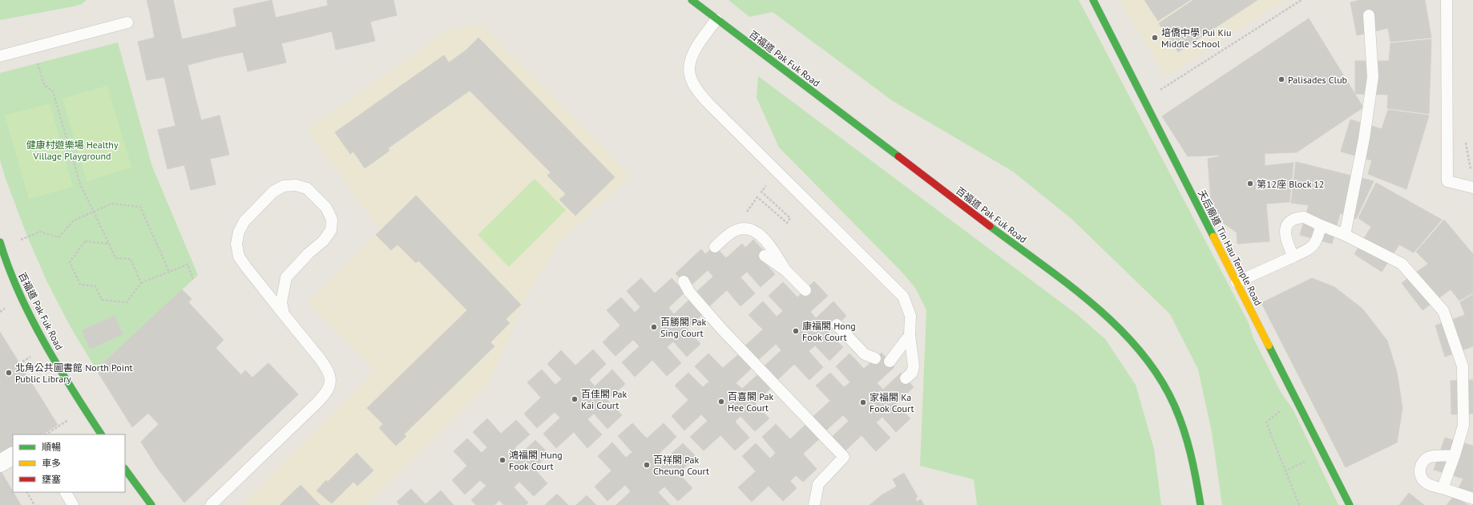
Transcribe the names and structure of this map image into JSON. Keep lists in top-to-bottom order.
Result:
{
  "streets": {
    "street": ["百福道 Pak Fuk Road", "天后廟道 Tin Hau Temple Road"]
  },
  "parks": ["健康村遊樂場 Healthy Village Playground"],
  "places": [
    "培僑中學 Pui Kiu Middle School",
    "Palisades Club",
    "第12座 Block 12",
    "百勝閣 Pak Sing Court",
    "康福閣 Hong Fook Court",
    "北角公共圖書館 North Point Public Library",
    "百佳閣 Pak Kai Court",
    "百喜閣 Pak Hee Court",
    "家福閣 Ka Fook Court",
    "鴻福閣 Hung Fook Court",
    "百祥閣 Pak Cheung Court"
  ],
  "legend": ["順暢", "車多", "壅塞"]
}
